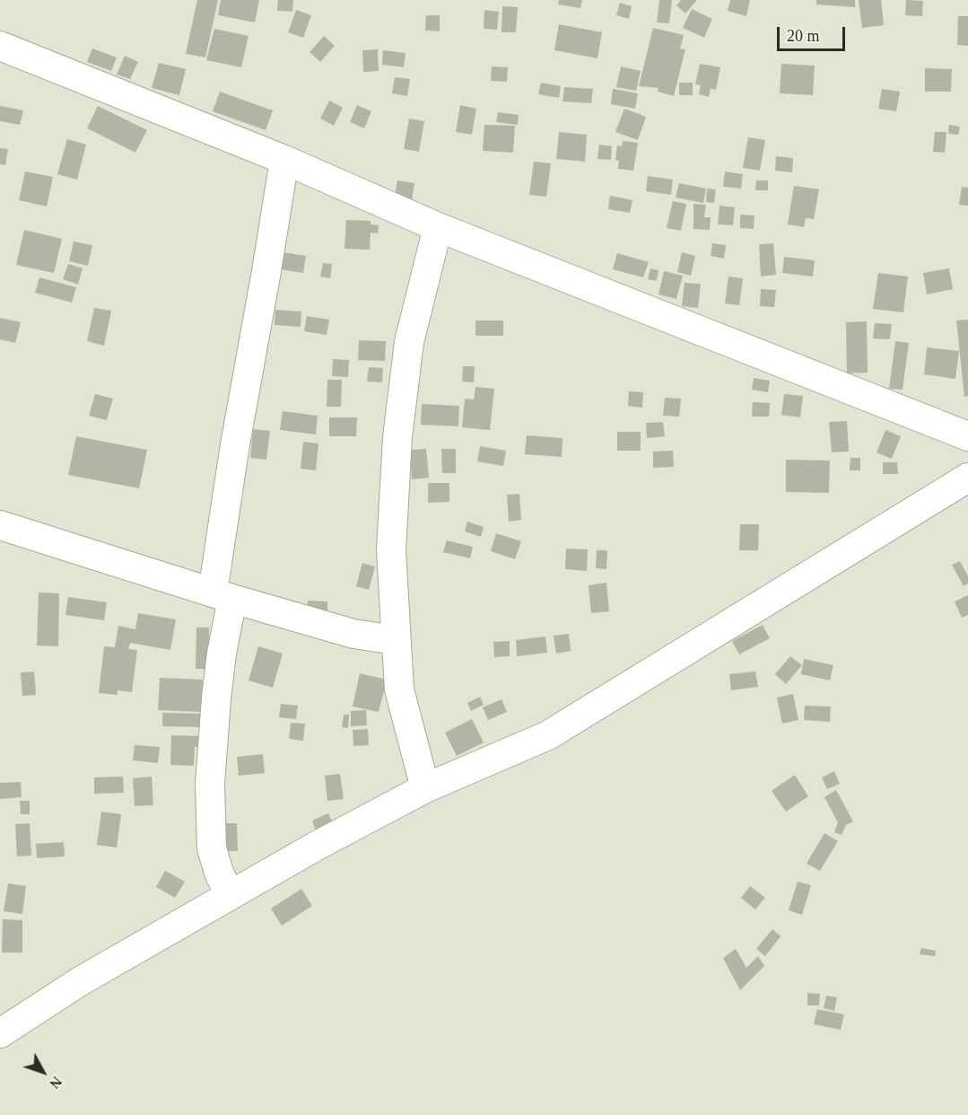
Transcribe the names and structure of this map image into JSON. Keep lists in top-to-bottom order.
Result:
{
  "scale_bar": "20 m",
  "north": "bottom right"
}
